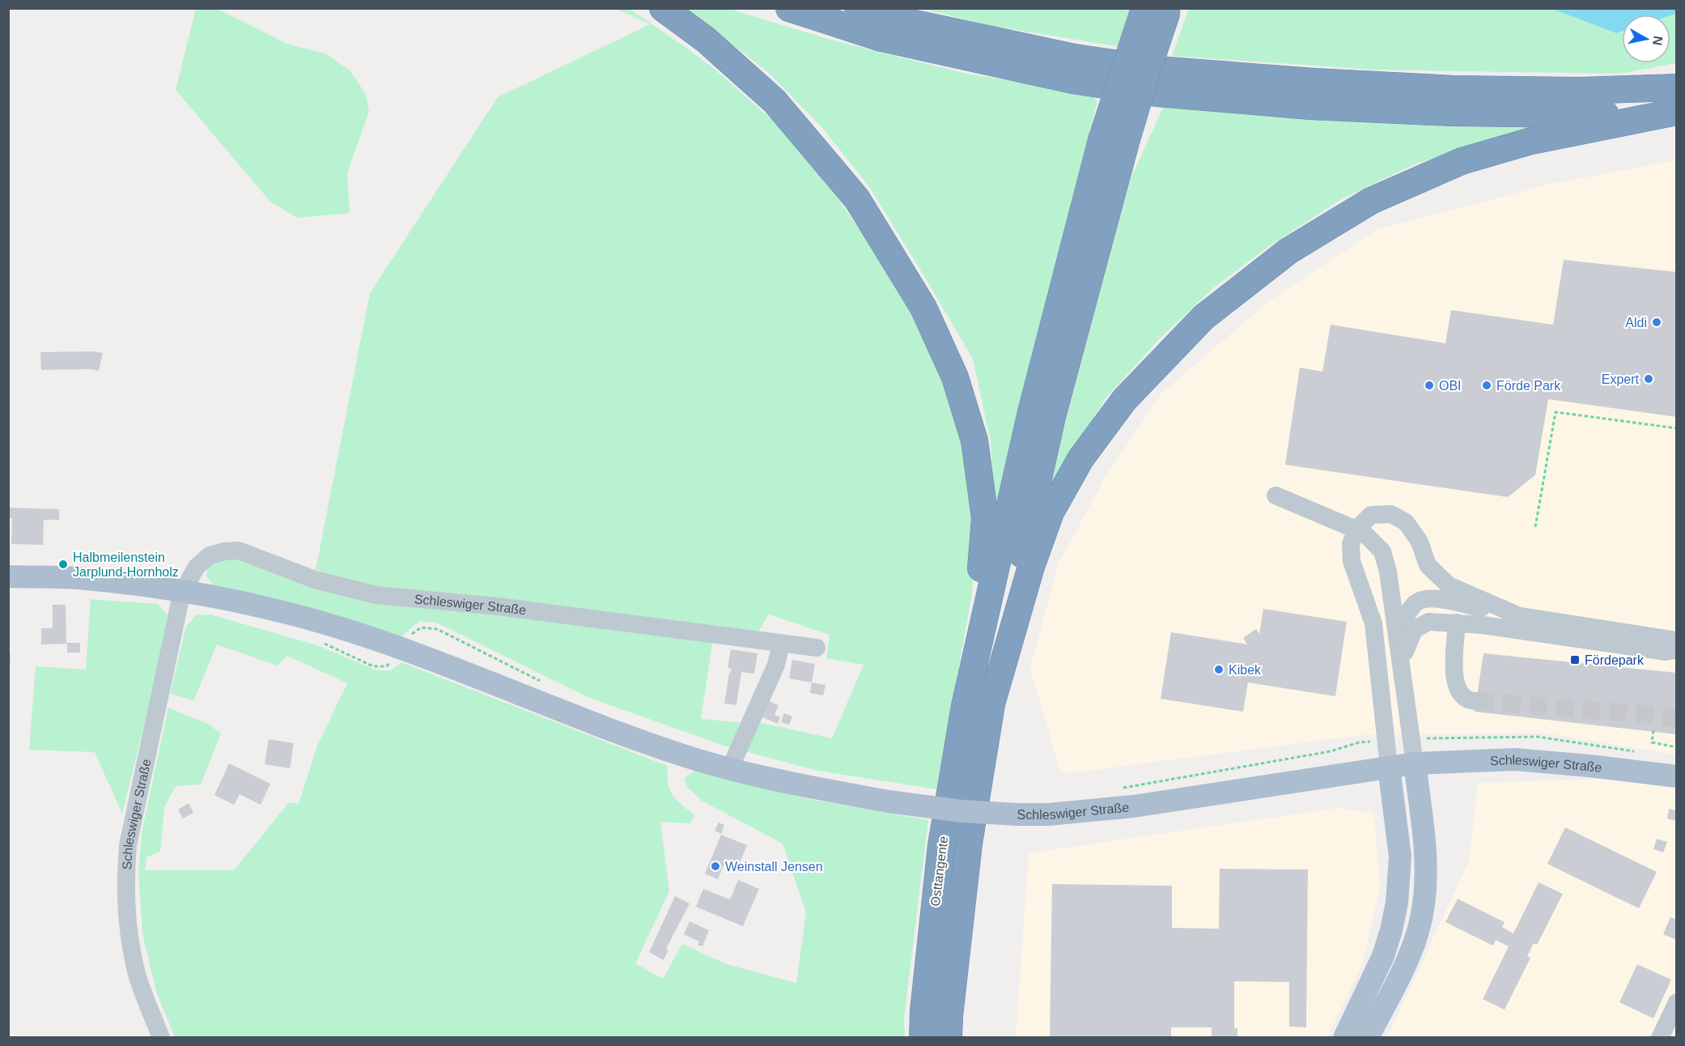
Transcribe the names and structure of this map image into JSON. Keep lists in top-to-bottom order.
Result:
{
  "streets": {
    "highway": ["Osttangente"],
    "main road": ["Schleswiger Straße"]
  },
  "places": {
    "other": [
      "Aldi",
      "Expert",
      "OBI",
      "Förde Park",
      "Halbmeilenstein Jarplund-Hornholz",
      "Kibek",
      "Weinstall Jensen"
    ],
    "transit": ["Fördepark"]
  },
  "north": "right"
}
